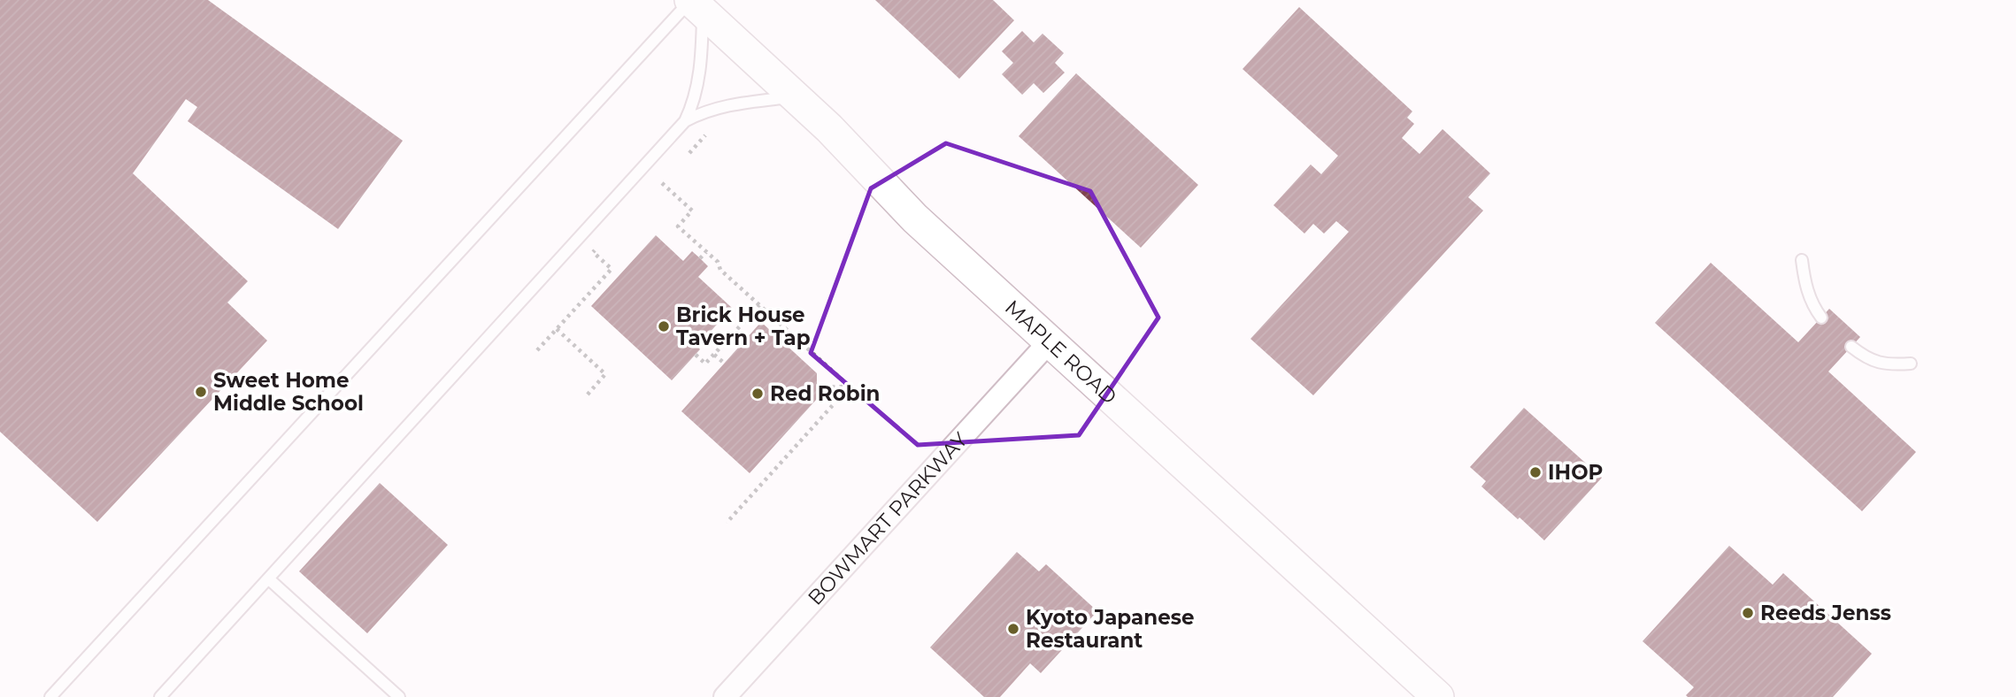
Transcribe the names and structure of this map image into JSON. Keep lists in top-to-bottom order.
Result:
{
  "streets": {
    "main road": ["MAPLE ROAD"],
    "street": ["BOWMART PARKWAY"]
  },
  "crossings": [
    ["MAPLE ROAD", "BOWMART PARKWAY"]
  ],
  "places": [
    "Brick House Tavern + Tap",
    "Sweet Home Middle School",
    "Red Robin",
    "IHOP",
    "Reeds Jenss",
    "Kyoto Japanese Restaurant"
  ]
}
